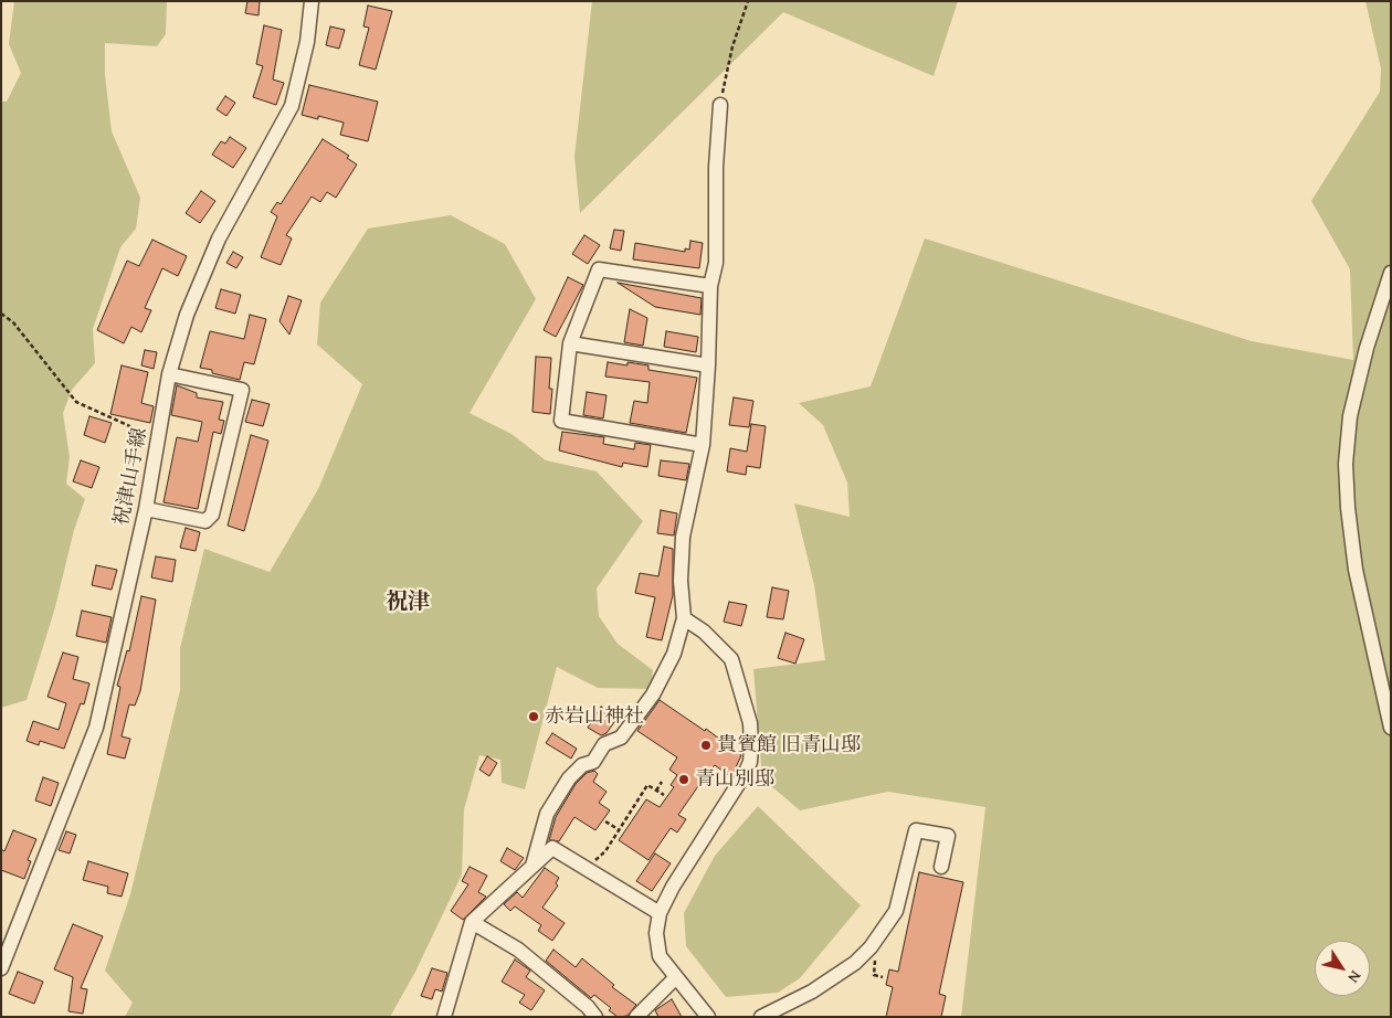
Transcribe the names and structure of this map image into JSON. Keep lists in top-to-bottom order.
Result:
{
  "streets": {
    "street": ["祝津山手線"]
  },
  "districts": ["祝津"],
  "places": ["赤岩山神社", "貴賓館 旧青山邸", "青山別邸"],
  "north": "bottom right"
}
